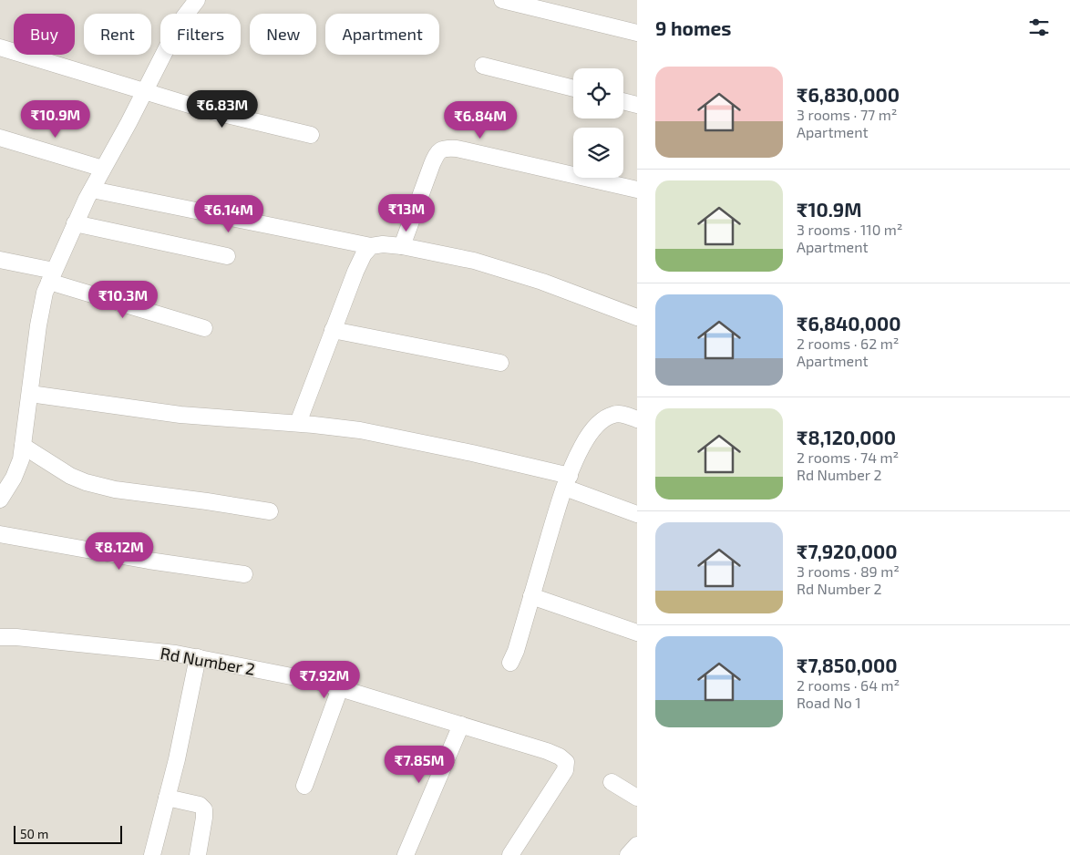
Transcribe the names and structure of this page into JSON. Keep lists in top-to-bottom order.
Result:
{
  "streets": {
    "street": ["Rd Number 2"]
  },
  "scale_bar": "50 m",
  "page": {
    "heading": "9 homes",
    "chip": [
      "Buy",
      "Rent",
      "Filters",
      "New",
      "Apartment"
    ],
    "list": [
      {
        "name": "₹6,830,000",
        "note": "3 rooms · 77 m² · Apartment"
      },
      {
        "name": "₹10.9M",
        "note": "3 rooms · 110 m² · Apartment"
      },
      {
        "name": "₹6,840,000",
        "note": "2 rooms · 62 m² · Apartment"
      },
      {
        "name": "₹8,120,000",
        "note": "2 rooms · 74 m² · Rd Number 2"
      },
      {
        "name": "₹7,920,000",
        "note": "3 rooms · 89 m² · Rd Number 2"
      },
      {
        "name": "₹7,850,000",
        "note": "2 rooms · 64 m² · Road No 1"
      }
    ],
    "price": [
      "₹6.83M",
      "₹10.9M",
      "₹6.84M",
      "₹13M",
      "₹6.14M",
      "₹10.3M",
      "₹8.12M",
      "₹7.92M",
      "₹7.85M"
    ],
    "scale": "50 m"
  }
}
